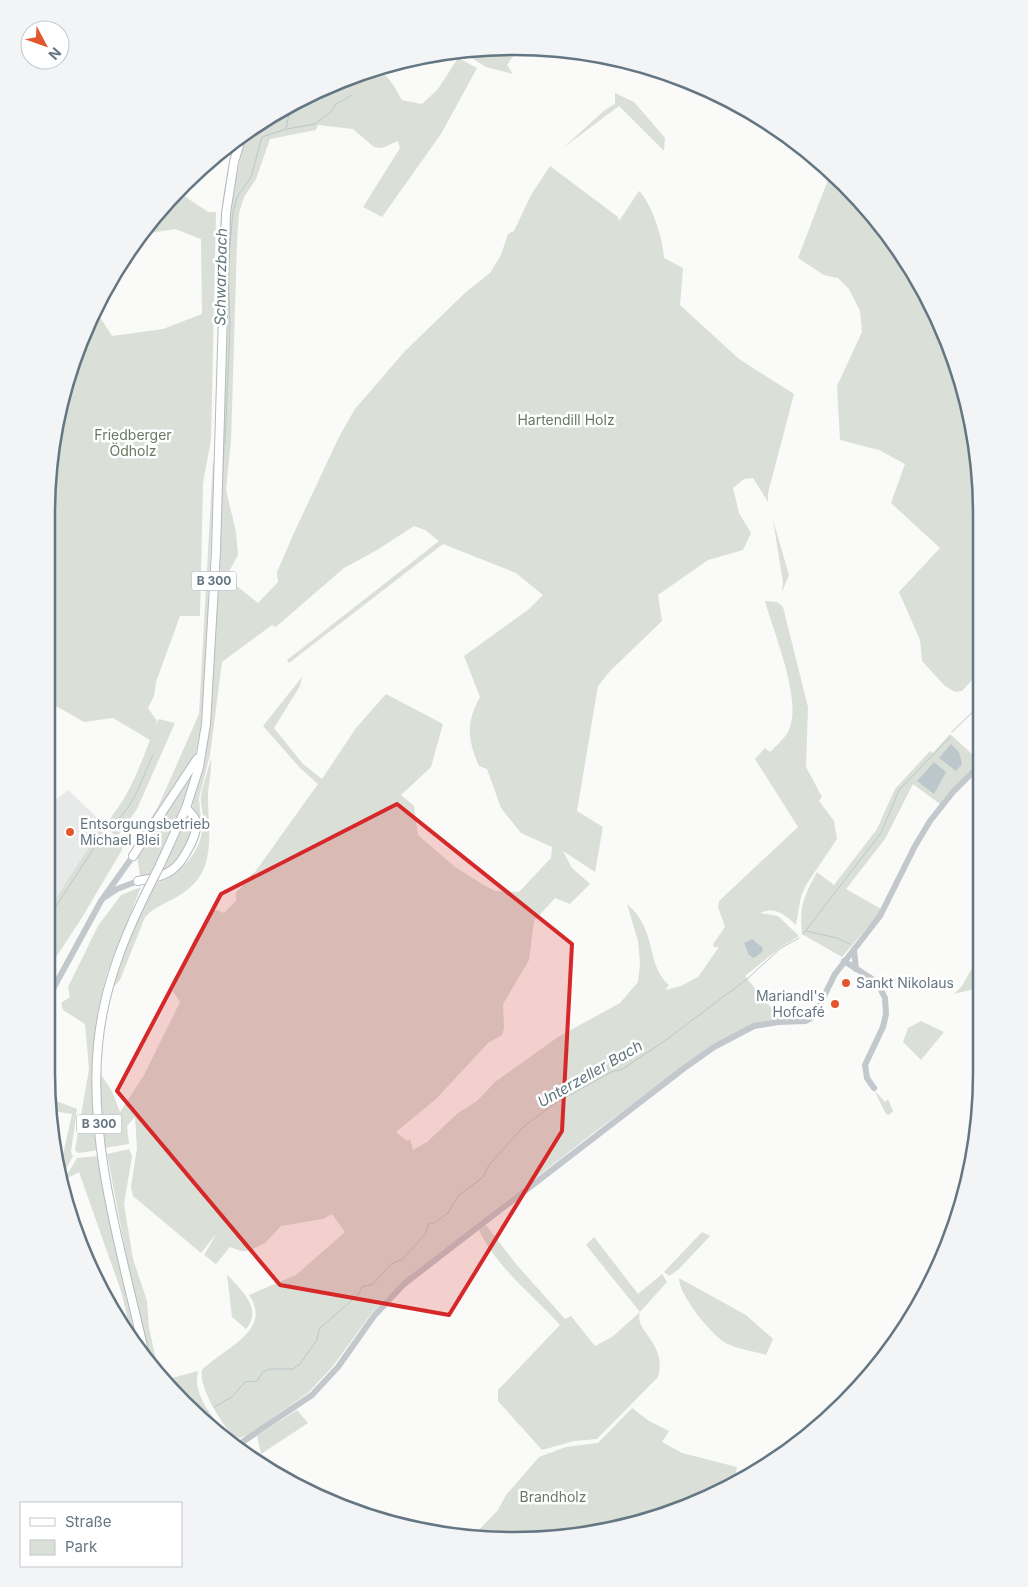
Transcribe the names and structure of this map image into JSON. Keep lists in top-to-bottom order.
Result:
{
  "streets": {
    "main road": ["B 300"]
  },
  "water": ["Schwarzbach", "Unterzeller Bach"],
  "parks": ["Hartendill Holz", "Friedberger Ödholz", "Brandholz"],
  "places": ["Entsorgungsbetrieb Michael Blei", "Sankt Nikolaus", "Mariandl's Hofcafé"],
  "legend": ["Straße", "Park"],
  "north": "bottom right"
}
